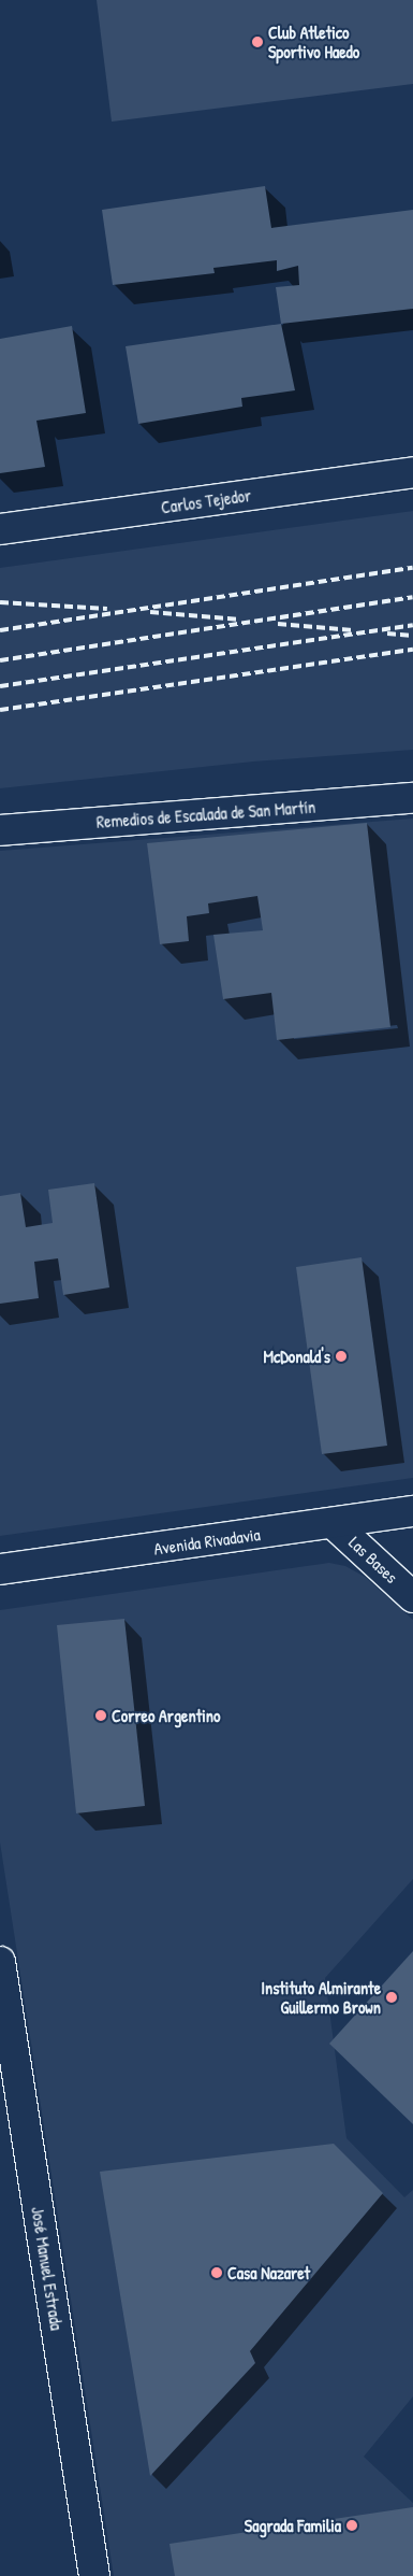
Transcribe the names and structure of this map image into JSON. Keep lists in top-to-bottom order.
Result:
{
  "streets": {
    "street": [
      "Carlos Tejedor",
      "Remedios de Escalada de San Martín",
      "Avenida Rivadavia",
      "Las Bases",
      "José Manuel Estrada"
    ]
  },
  "crossings": [
    ["Avenida Rivadavia", "Las Bases"]
  ],
  "places": [
    "Club Atletico Sportivo Haedo",
    "McDonald's",
    "Correo Argentino",
    "Instituto Almirante Guillermo Brown",
    "Casa Nazaret",
    "Sagrada Familia"
  ]
}
